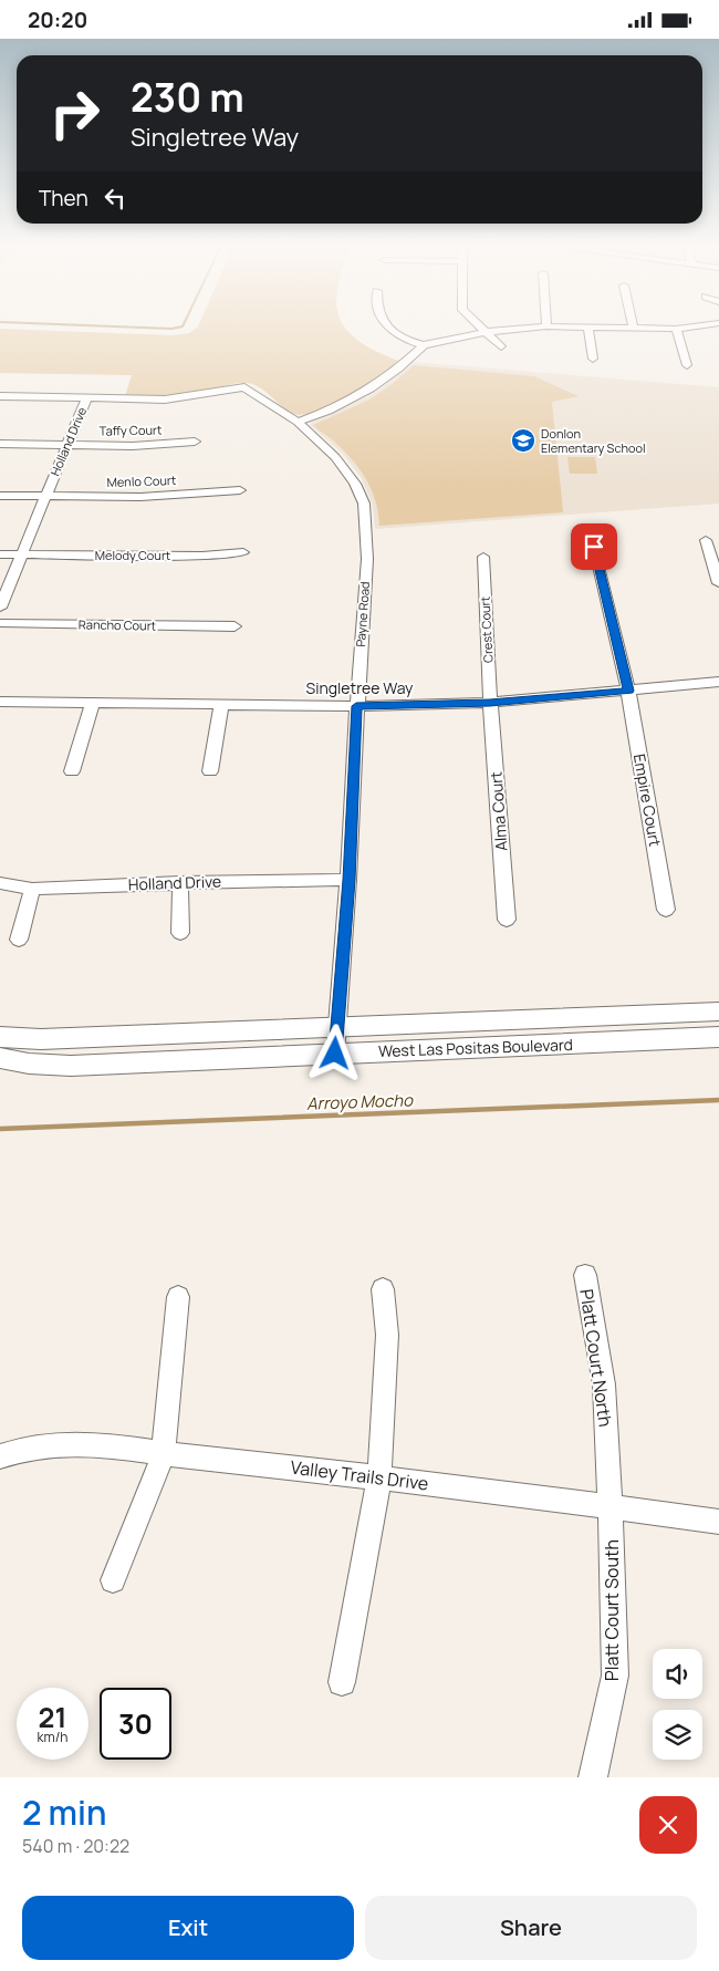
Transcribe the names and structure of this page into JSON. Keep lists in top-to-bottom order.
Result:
{
  "streets": {
    "main road": ["West Las Positas Boulevard"],
    "street": [
      "Taffy Court",
      "Holland Drive",
      "Menlo Court",
      "Melody Court",
      "Payne Road",
      "Rancho Court",
      "Crest Court",
      "Singletree Way",
      "Empire Court",
      "Alma Court",
      "Platt Court North",
      "Valley Trails Drive",
      "Platt Court South"
    ]
  },
  "crossings": [
    ["Taffy Court", "Holland Drive"],
    ["Holland Drive", "Menlo Court"],
    ["Holland Drive", "Melody Court"],
    ["Holland Drive", "Payne Road"],
    ["Payne Road", "Singletree Way"],
    ["Payne Road", "West Las Positas Boulevard"],
    ["Crest Court", "Singletree Way"],
    ["Crest Court", "Alma Court"],
    ["Singletree Way", "Empire Court"],
    ["Singletree Way", "Alma Court"],
    ["Platt Court North", "Valley Trails Drive"],
    ["Platt Court North", "Platt Court South"],
    ["Valley Trails Drive", "Platt Court South"]
  ],
  "water": ["Arroyo Mocho"],
  "places": {
    "school or university": ["Donlon Elementary School"]
  },
  "page": {
    "status": "20:20",
    "turn": ["230 m", "Singletree Way"],
    "then": "Then",
    "speed": "21 km/h",
    "limit": "30",
    "heading": ["2 min", "540 m · 20:22"],
    "buttons": ["Exit", "Share"]
  }
}
